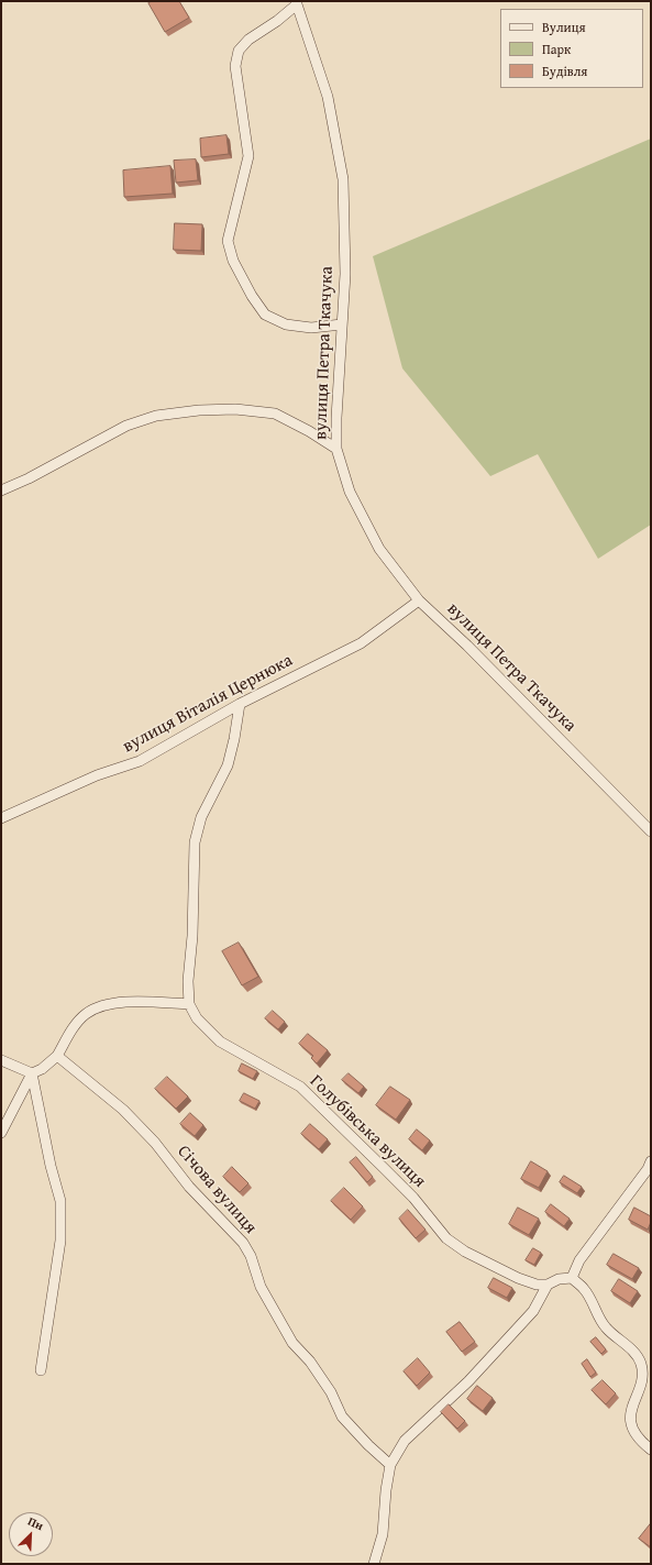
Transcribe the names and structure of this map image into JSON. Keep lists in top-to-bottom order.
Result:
{
  "streets": {
    "street": [
      "вулиця Петра Ткачука",
      "вулиця Віталія Цернюка",
      "Голубівська вулиця",
      "Січова вулиця"
    ]
  },
  "crossings": [
    ["вулиця Петра Ткачука", "вулиця Віталія Цернюка"],
    ["вулиця Віталія Цернюка", "Голубівська вулиця"]
  ],
  "legend": ["Вулиця", "Парк", "Будівля"],
  "north": "top right"
}
